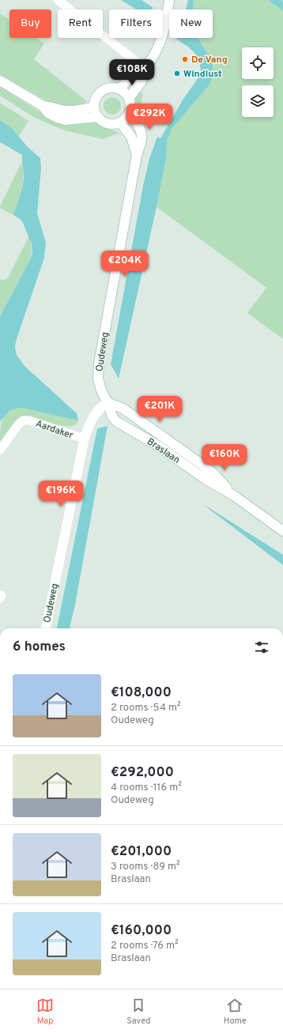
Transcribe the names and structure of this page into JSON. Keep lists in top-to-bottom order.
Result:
{
  "streets": {
    "main road": ["Oudeweg", "Braslaan"],
    "street": ["Aardaker"]
  },
  "crossings": [
    ["Oudeweg", "Aardaker"],
    ["Oudeweg", "Braslaan"]
  ],
  "places": ["De Vang", "Windlust"],
  "page": {
    "chip": [
      "Buy",
      "Rent",
      "Filters",
      "New"
    ],
    "price": [
      "€108K",
      "€292K",
      "€204K",
      "€201K",
      "€160K",
      "€196K"
    ],
    "heading": "6 homes",
    "list": [
      {
        "name": "€108,000",
        "note": "2 rooms · 54 m² · Oudeweg"
      },
      {
        "name": "€292,000",
        "note": "4 rooms · 116 m² · Oudeweg"
      },
      {
        "name": "€201,000",
        "note": "3 rooms · 89 m² · Braslaan"
      },
      {
        "name": "€160,000",
        "note": "2 rooms · 76 m² · Braslaan"
      }
    ],
    "tabs": ["Map", "Saved", "Home"]
  }
}
